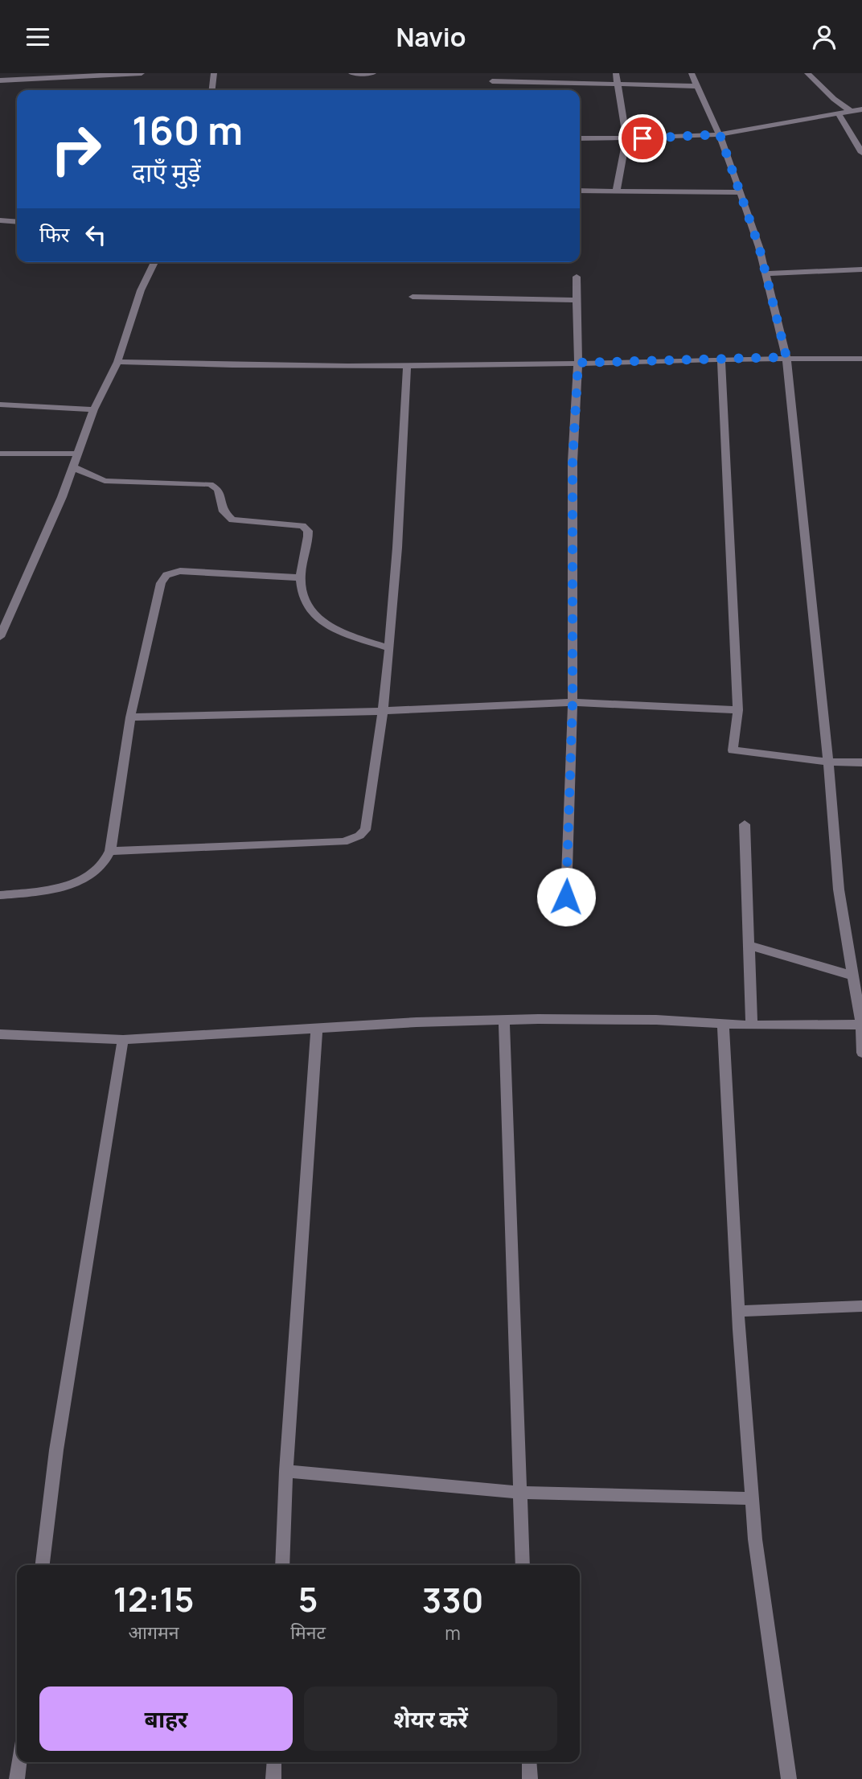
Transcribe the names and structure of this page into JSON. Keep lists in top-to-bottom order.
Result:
{
  "page": {
    "header": "Navio",
    "turn": ["160 m", "दाएँ मुड़ें"],
    "then": "फिर",
    "eta": [
      "12:15",
      "आगमन",
      "5",
      "मिनट",
      "330",
      "m"
    ],
    "buttons": ["बाहर", "शेयर करें"]
  }
}
